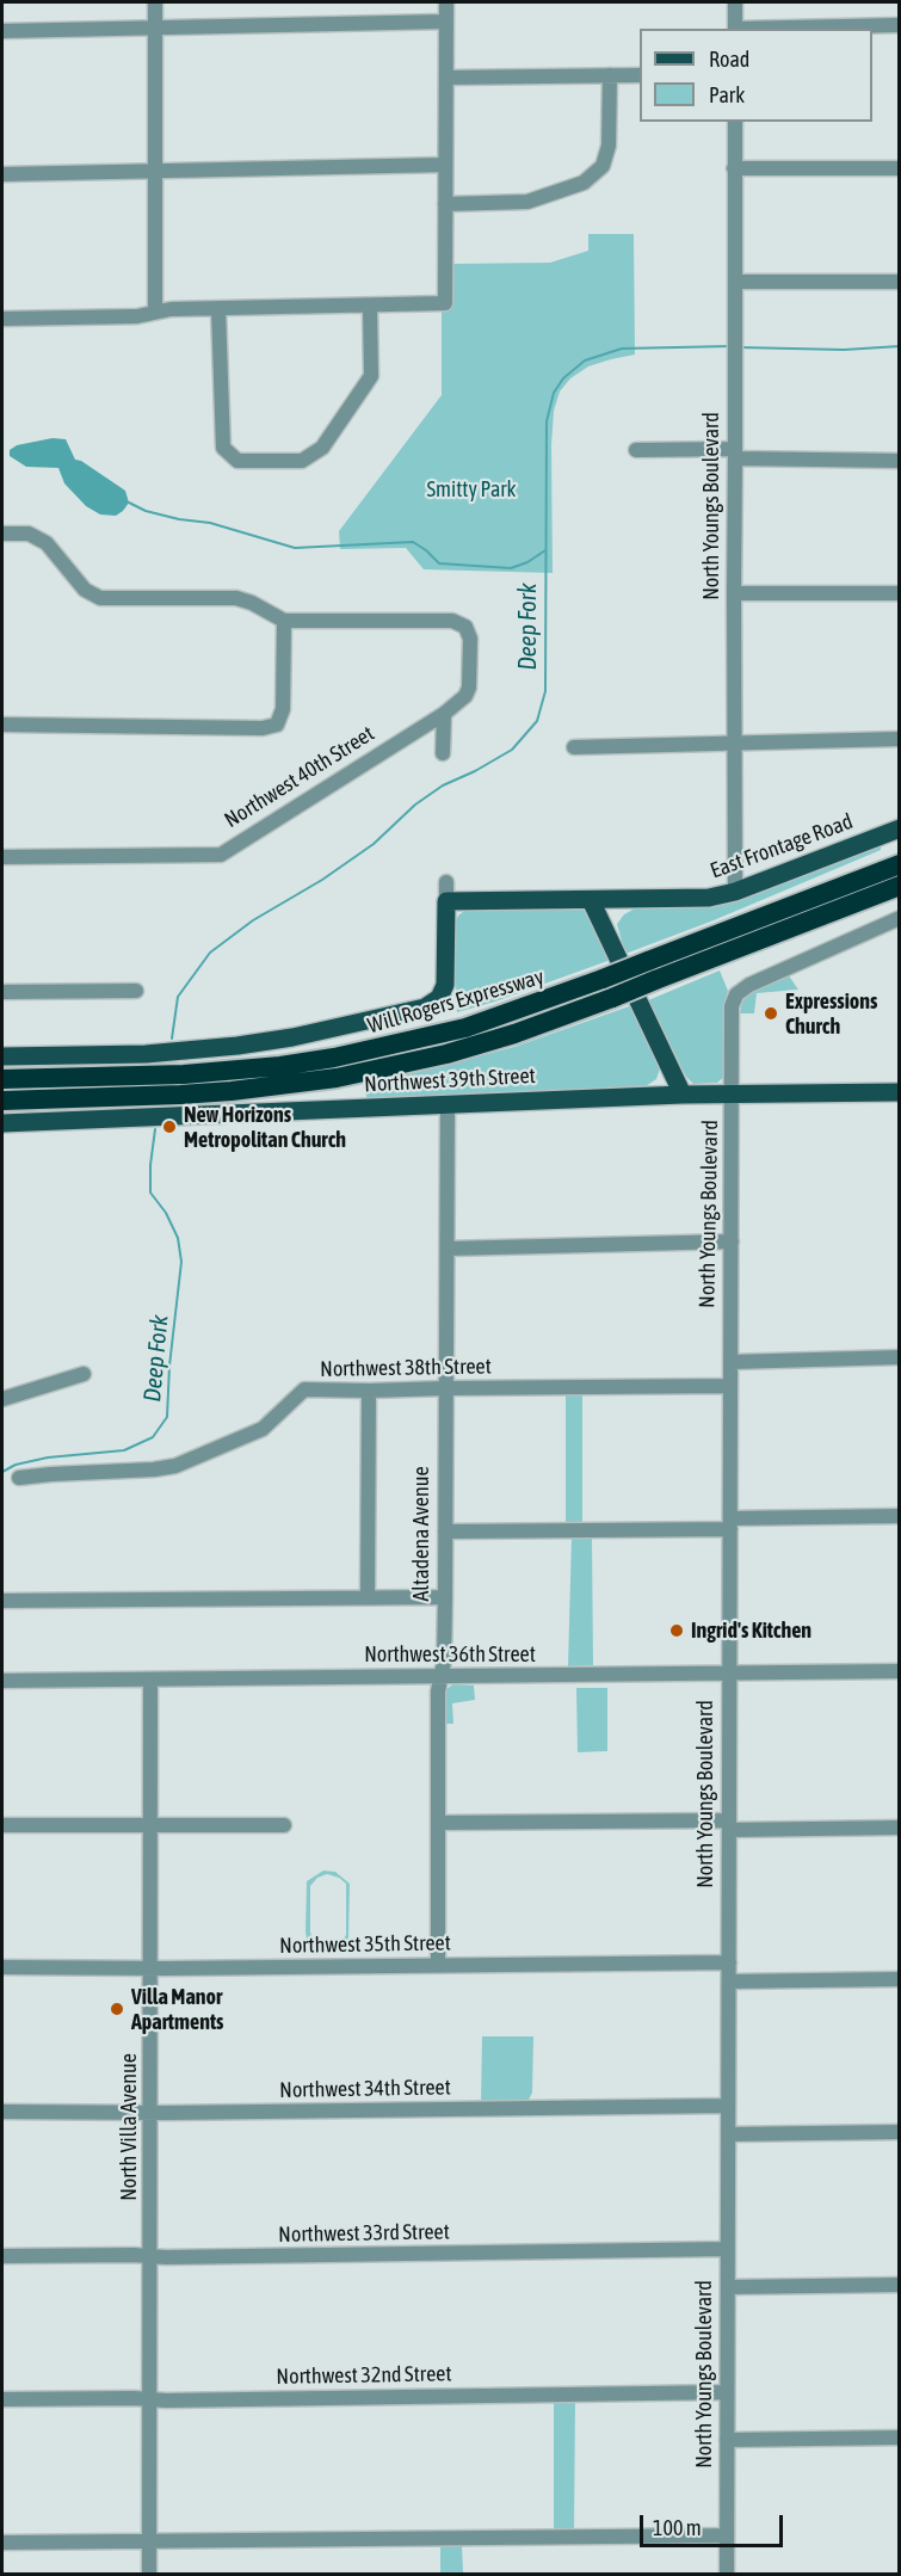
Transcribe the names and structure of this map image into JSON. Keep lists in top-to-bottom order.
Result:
{
  "streets": {
    "highway": ["Will Rogers Expressway"],
    "main road": ["North Youngs Boulevard", "East Frontage Road", "Northwest 39th Street"],
    "street": [
      "Northwest 40th Street",
      "Northwest 38th Street",
      "Altadena Avenue",
      "Northwest 36th Street",
      "Northwest 35th Street",
      "Northwest 34th Street",
      "North Villa Avenue",
      "Northwest 33rd Street",
      "Northwest 32nd Street"
    ]
  },
  "crossings": [
    ["North Youngs Boulevard", "East Frontage Road"],
    ["North Youngs Boulevard", "Northwest 39th Street"],
    ["North Youngs Boulevard", "Northwest 38th Street"],
    ["North Youngs Boulevard", "Northwest 36th Street"],
    ["North Youngs Boulevard", "Northwest 35th Street"],
    ["North Youngs Boulevard", "Northwest 34th Street"],
    ["North Youngs Boulevard", "Northwest 33rd Street"],
    ["North Youngs Boulevard", "Northwest 32nd Street"],
    ["Northwest 39th Street", "Altadena Avenue"],
    ["Northwest 38th Street", "Altadena Avenue"],
    ["Altadena Avenue", "Northwest 36th Street"],
    ["Altadena Avenue", "Northwest 35th Street"],
    ["Northwest 36th Street", "North Villa Avenue"],
    ["Northwest 35th Street", "North Villa Avenue"],
    ["Northwest 34th Street", "North Villa Avenue"],
    ["North Villa Avenue", "Northwest 33rd Street"],
    ["North Villa Avenue", "Northwest 32nd Street"]
  ],
  "water": ["Deep Fork"],
  "parks": ["Smitty Park"],
  "places": [
    "Expressions Church",
    "New Horizons Metropolitan Church",
    "Ingrid's Kitchen",
    "Villa Manor Apartments"
  ],
  "legend": ["Road", "Park"],
  "scale_bar": "100 m"
}
